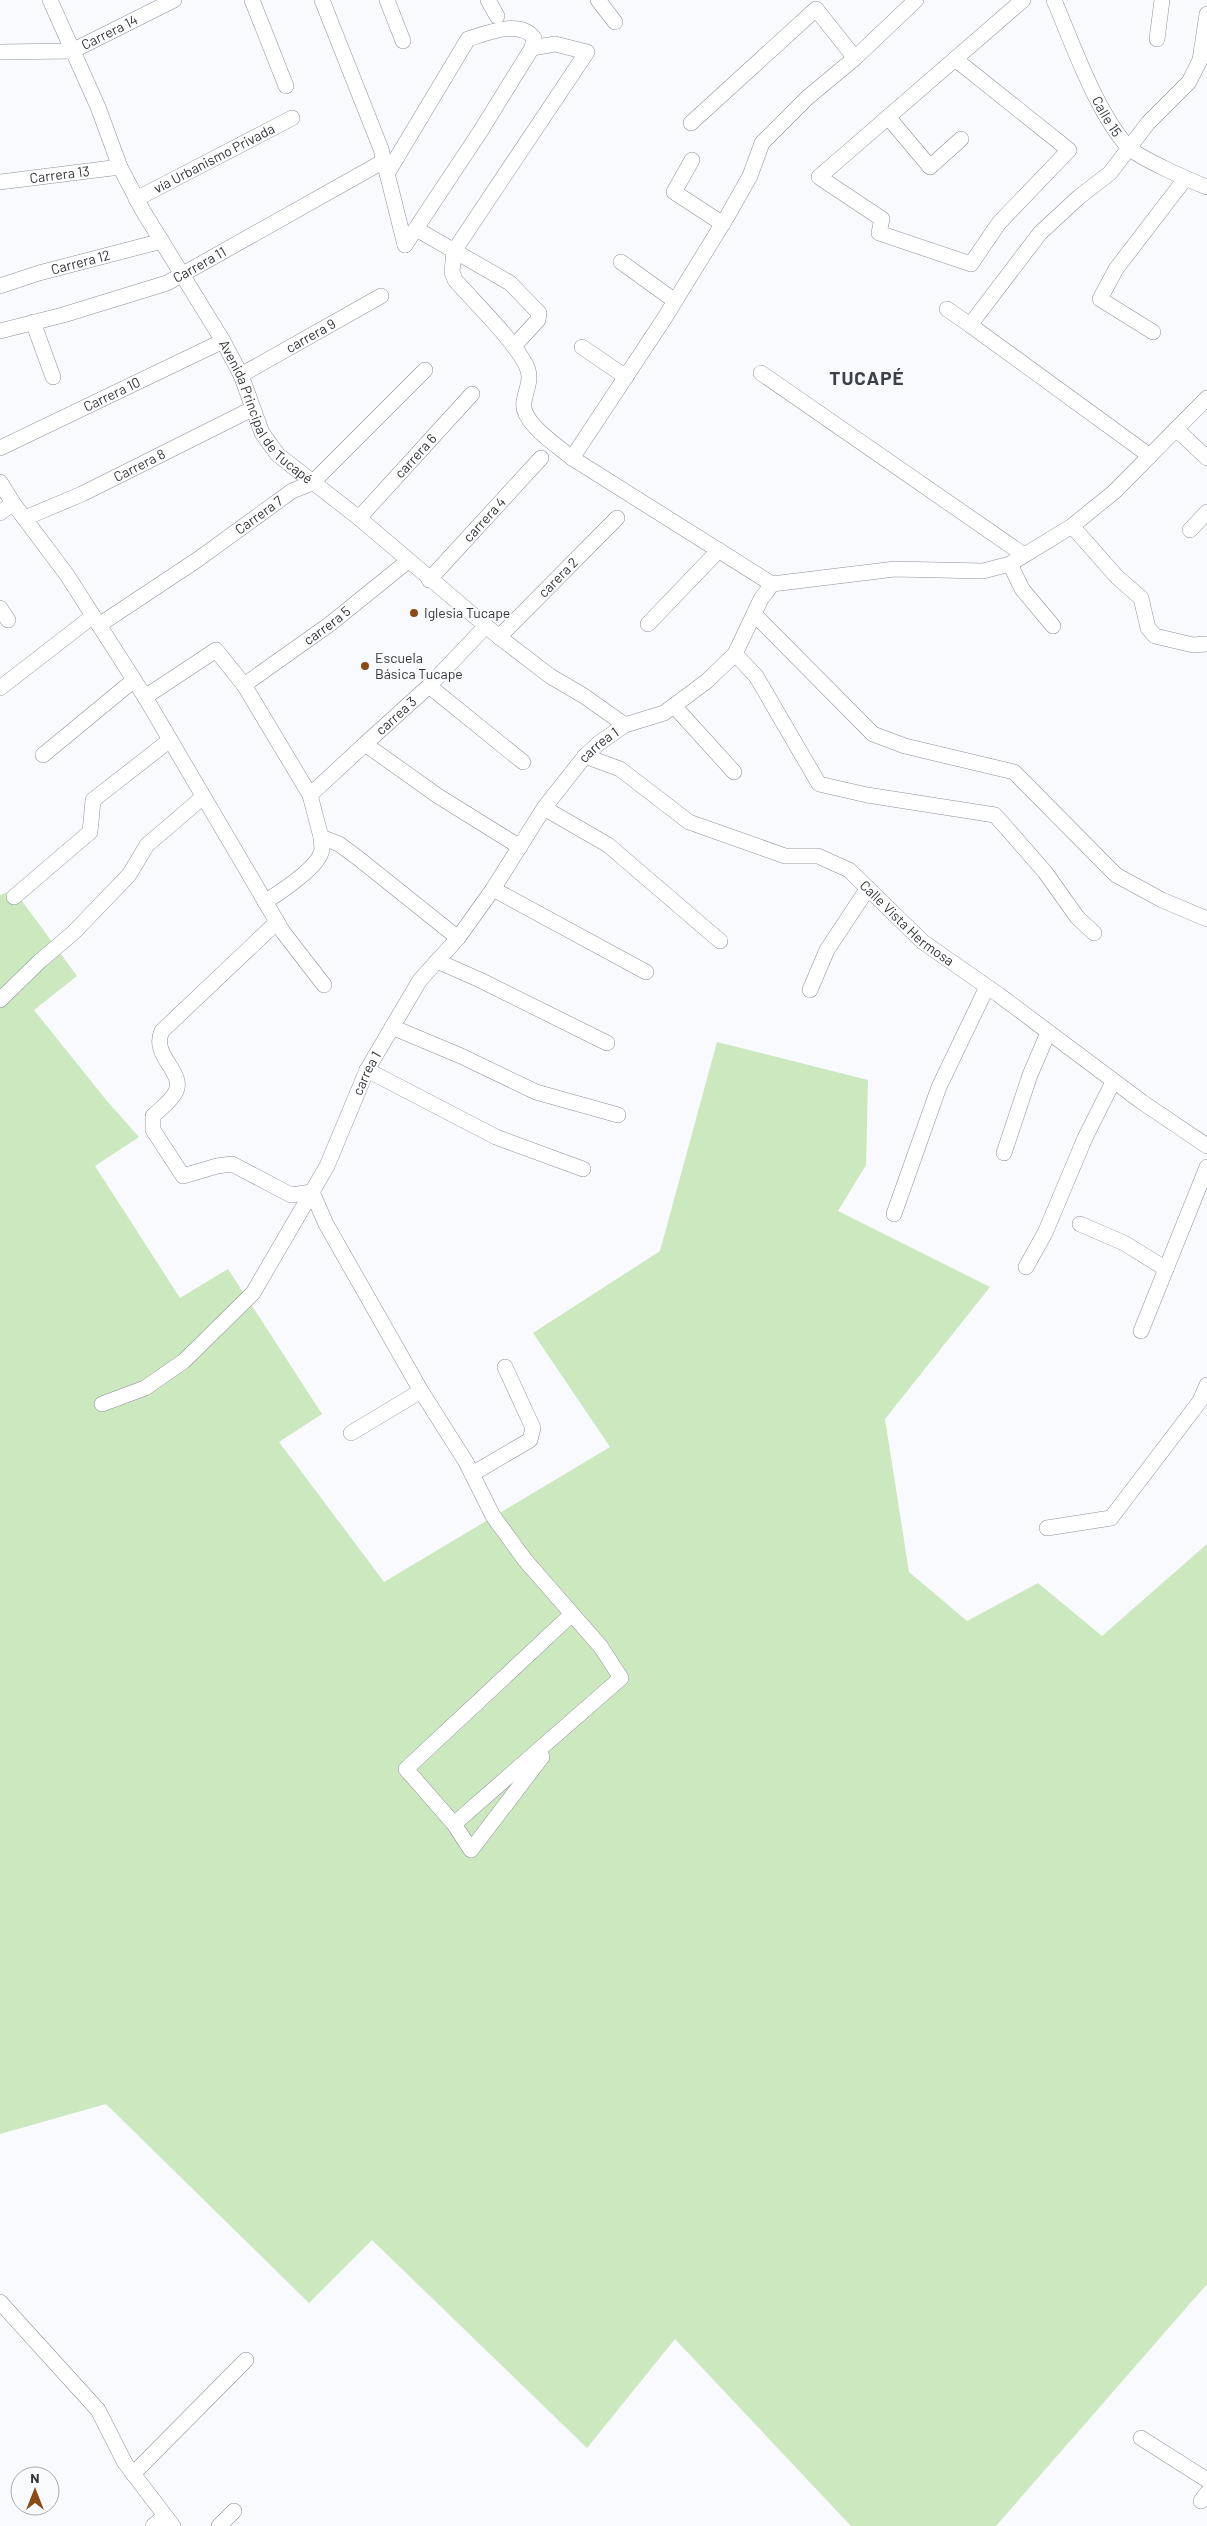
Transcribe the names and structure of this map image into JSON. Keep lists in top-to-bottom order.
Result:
{
  "streets": {
    "street": [
      "Carrera 14",
      "Calle 15",
      "vía Urbanismo Privada",
      "Carrera 13",
      "Carrera 12",
      "Carrera 11",
      "carrera 9",
      "Carrera 10",
      "Avenida Principal de Tucapé",
      "carrera 6",
      "Carrera 8",
      "Carrera 7",
      "carrera 4",
      "carera 2",
      "carrera 5",
      "carrea 3",
      "carrea 1",
      "Calle Vista Hermosa"
    ]
  },
  "crossings": [
    ["Carrera 14", "Avenida Principal de Tucapé"],
    ["vía Urbanismo Privada", "Avenida Principal de Tucapé"],
    ["Carrera 13", "Avenida Principal de Tucapé"],
    ["Carrera 12", "Avenida Principal de Tucapé"],
    ["Carrera 11", "Avenida Principal de Tucapé"],
    ["carrera 9", "Avenida Principal de Tucapé"],
    ["Carrera 10", "Avenida Principal de Tucapé"],
    ["Avenida Principal de Tucapé", "carrera 6"],
    ["Avenida Principal de Tucapé", "Carrera 8"],
    ["Avenida Principal de Tucapé", "Carrera 7"],
    ["Avenida Principal de Tucapé", "carrera 4"],
    ["Avenida Principal de Tucapé", "carera 2"],
    ["Avenida Principal de Tucapé", "carrera 5"],
    ["Avenida Principal de Tucapé", "carrea 3"],
    ["Avenida Principal de Tucapé", "carrea 1"],
    ["carrea 1", "Calle Vista Hermosa"]
  ],
  "districts": ["TUCAPÉ"],
  "places": ["Iglesia Tucape", "Escuela Básica Tucape"],
  "north": "top"
}
